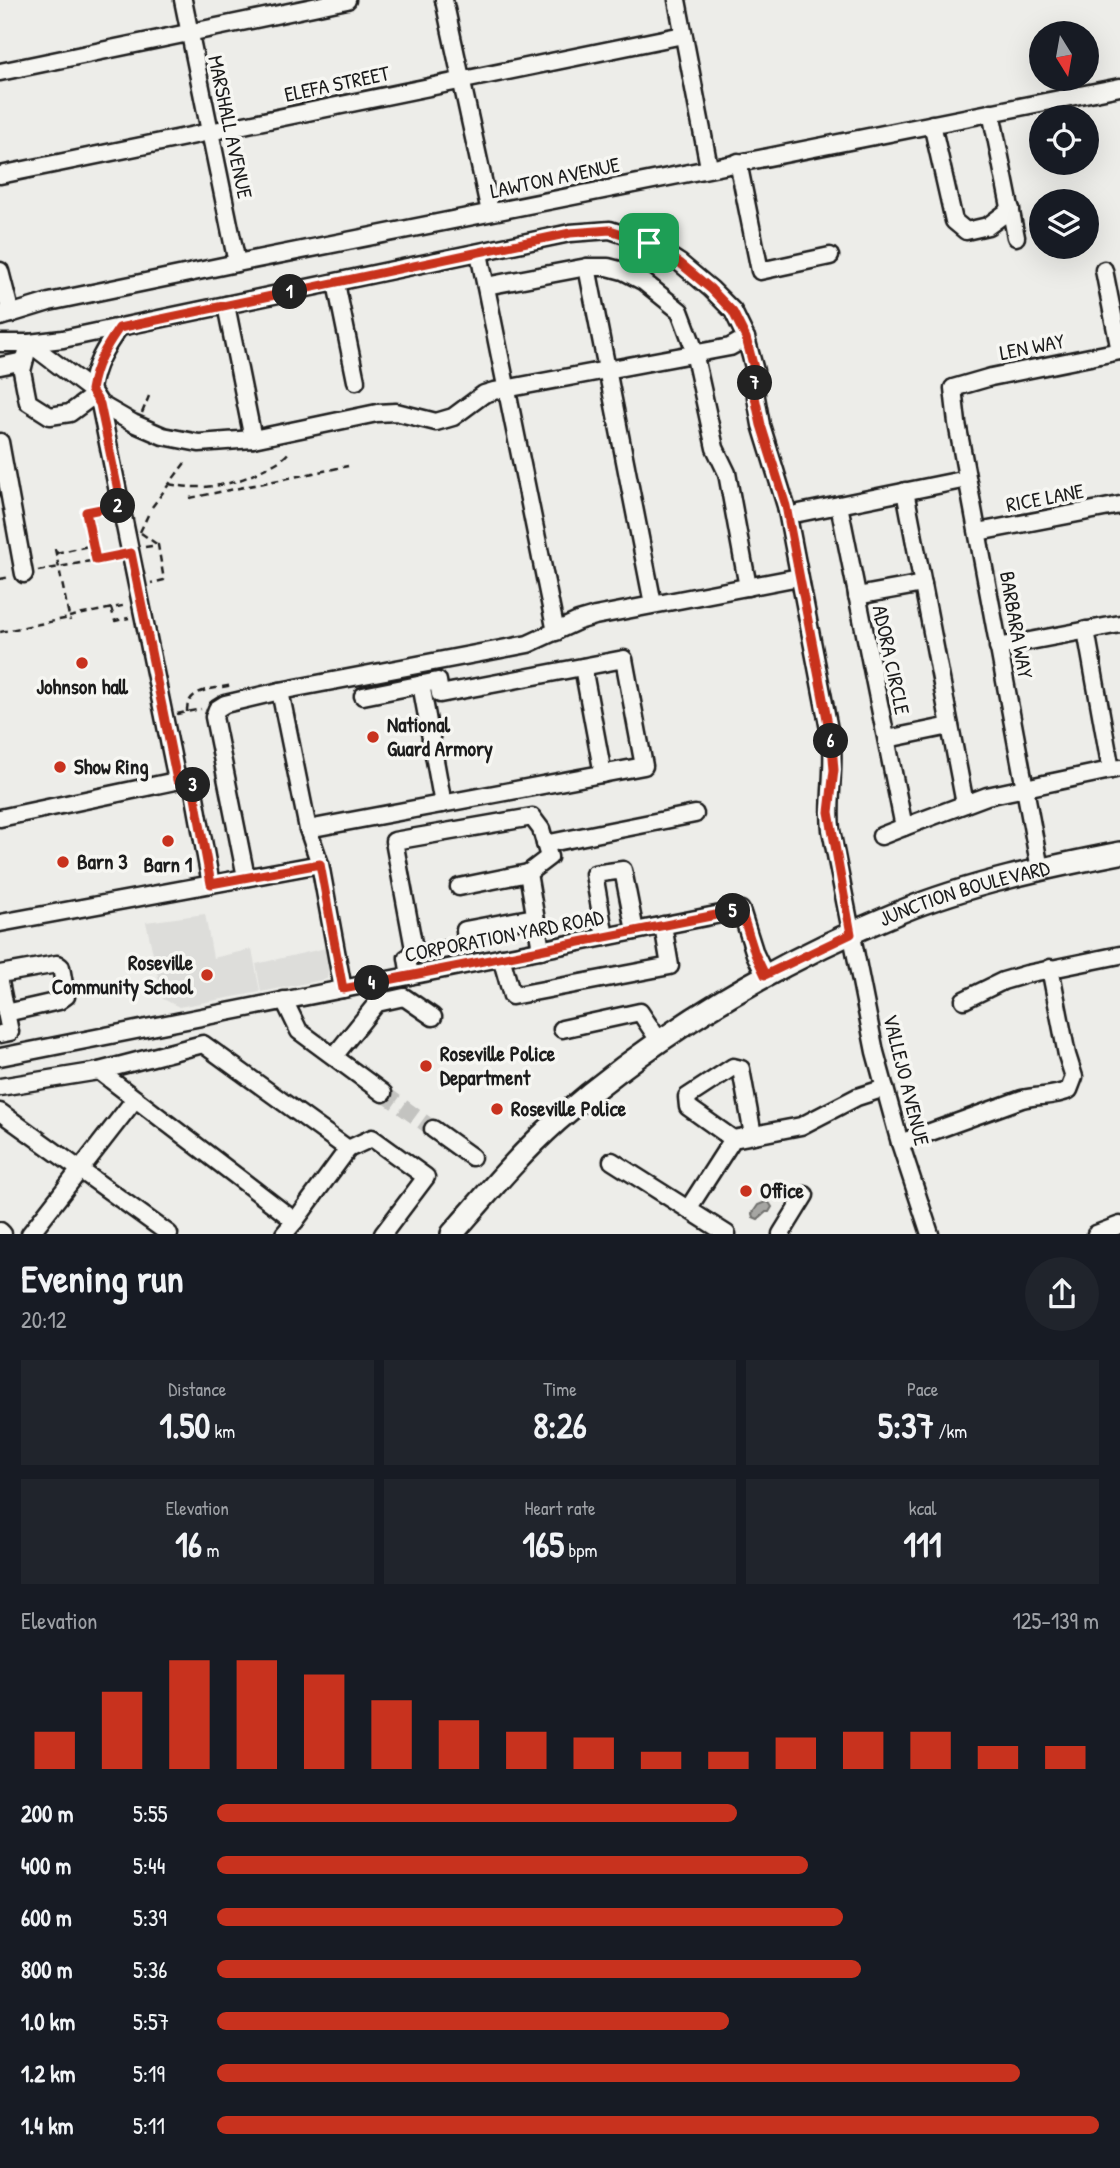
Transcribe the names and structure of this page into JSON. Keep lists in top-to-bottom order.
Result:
{
  "streets": {
    "main road": ["JUNCTION BOULEVARD"],
    "street": [
      "ELEFA STREET",
      "MARSHALL AVENUE",
      "LAWTON AVENUE",
      "LEN WAY",
      "RICE LANE",
      "BARBARA WAY",
      "ADORA CIRCLE",
      "CORPORATION YARD ROAD",
      "VALLEJO AVENUE"
    ]
  },
  "crossings": [
    ["ELEFA STREET", "MARSHALL AVENUE"],
    ["MARSHALL AVENUE", "LAWTON AVENUE"],
    ["LEN WAY", "BARBARA WAY"],
    ["RICE LANE", "BARBARA WAY"],
    ["BARBARA WAY", "JUNCTION BOULEVARD"],
    ["JUNCTION BOULEVARD", "CORPORATION YARD ROAD"],
    ["JUNCTION BOULEVARD", "VALLEJO AVENUE"]
  ],
  "places": [
    "Johnson hall",
    "National Guard Armory",
    "Show Ring",
    "Barn 1",
    "Barn 3",
    "Roseville Community School",
    "Roseville Police Department",
    "Roseville Police",
    "Office"
  ],
  "north": "bottom",
  "page": {
    "pins": [
      "1",
      "7",
      "2",
      "6",
      "3",
      "5",
      "4"
    ],
    "heading": ["Evening run", "20:12"],
    "stats": [
      ["Distance", "1.50 km"],
      ["Time", "8:26"],
      ["Pace", "5:37 /km"],
      ["Elevation", "16 m"],
      ["Heart rate", "165 bpm"],
      ["kcal", "111"]
    ],
    "chart": ["Elevation", "125–139 m"],
    "list": [
      {
        "name": "200 m",
        "note": "5:55"
      },
      {
        "name": "400 m",
        "note": "5:44"
      },
      {
        "name": "600 m",
        "note": "5:39"
      },
      {
        "name": "800 m",
        "note": "5:36"
      },
      {
        "name": "1.0 km",
        "note": "5:57"
      },
      {
        "name": "1.2 km",
        "note": "5:19"
      },
      {
        "name": "1.4 km",
        "note": "5:11"
      }
    ]
  }
}
